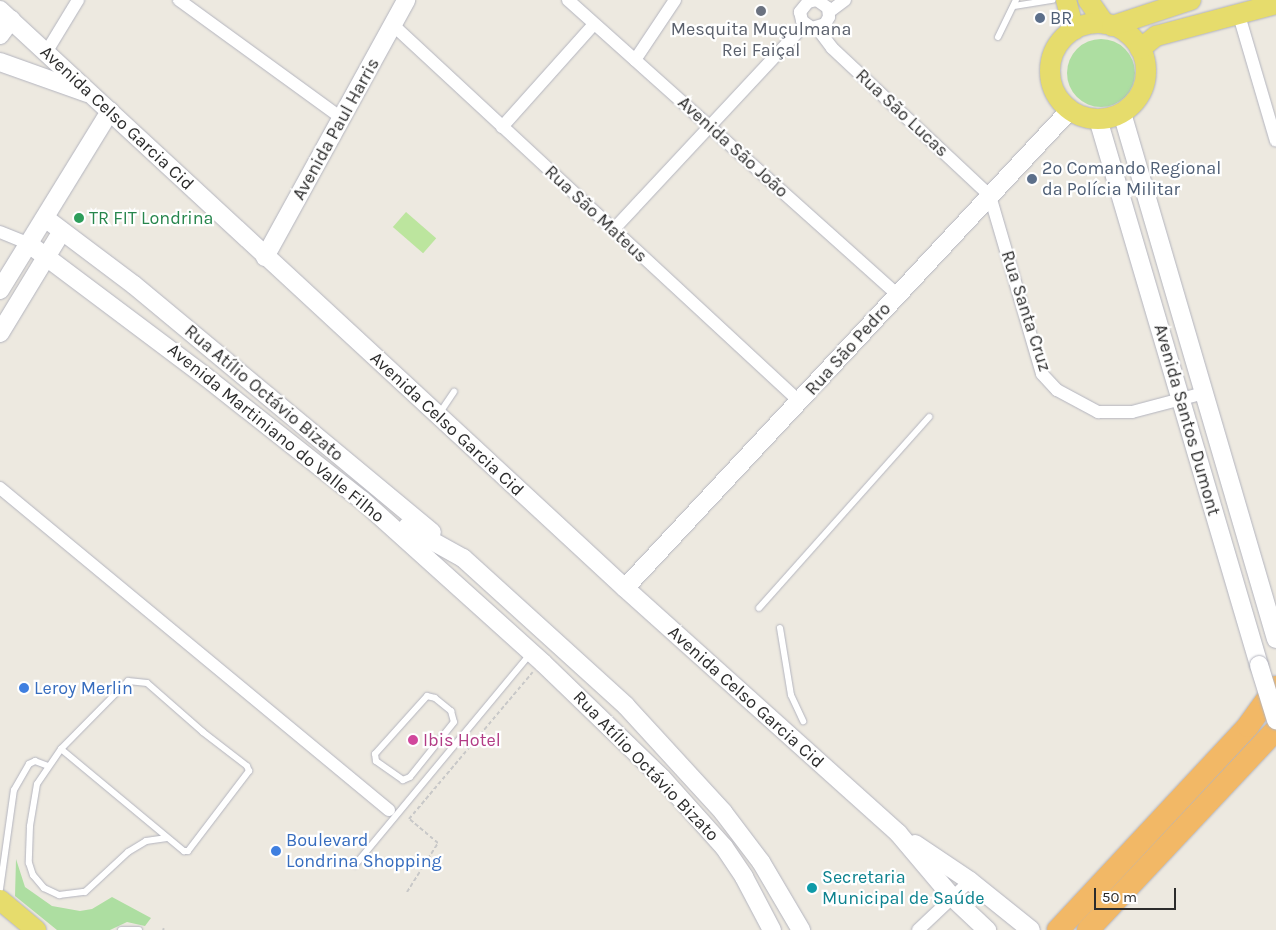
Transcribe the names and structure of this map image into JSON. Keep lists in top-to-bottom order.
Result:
{
  "streets": {
    "street": [
      "Rua São Lucas",
      "Avenida Celso Garcia Cid",
      "Avenida Paul Harris",
      "Avenida São João",
      "Rua São Mateus",
      "Rua Santa Cruz",
      "Rua São Pedro",
      "Rua Atílio Octávio Bizato",
      "Avenida Santos Dumont",
      "Avenida Martiniano do Valle Filho"
    ]
  },
  "crossings": [
    ["Rua São Lucas", "Rua Santa Cruz"],
    ["Rua São Lucas", "Rua São Pedro"],
    ["Avenida Celso Garcia Cid", "Avenida Paul Harris"],
    ["Avenida Celso Garcia Cid", "Rua São Pedro"],
    ["Avenida Paul Harris", "Rua São Mateus"],
    ["Avenida São João", "Rua São Pedro"],
    ["Rua São Mateus", "Rua São Pedro"],
    ["Rua Santa Cruz", "Rua São Pedro"],
    ["Rua Santa Cruz", "Avenida Santos Dumont"],
    ["Rua São Pedro", "Avenida Santos Dumont"],
    ["Rua Atílio Octávio Bizato", "Avenida Martiniano do Valle Filho"]
  ],
  "places": [
    "Mesquita Muçulmana Rei Faiçal",
    "BR",
    "2º Comando Regional da Polícia Militar",
    "TR FIT Londrina",
    "Leroy Merlin",
    "Ibis Hotel",
    "Boulevard Londrina Shopping",
    "Secretaria Municipal de Saúde"
  ],
  "scale_bar": "50 m"
}
